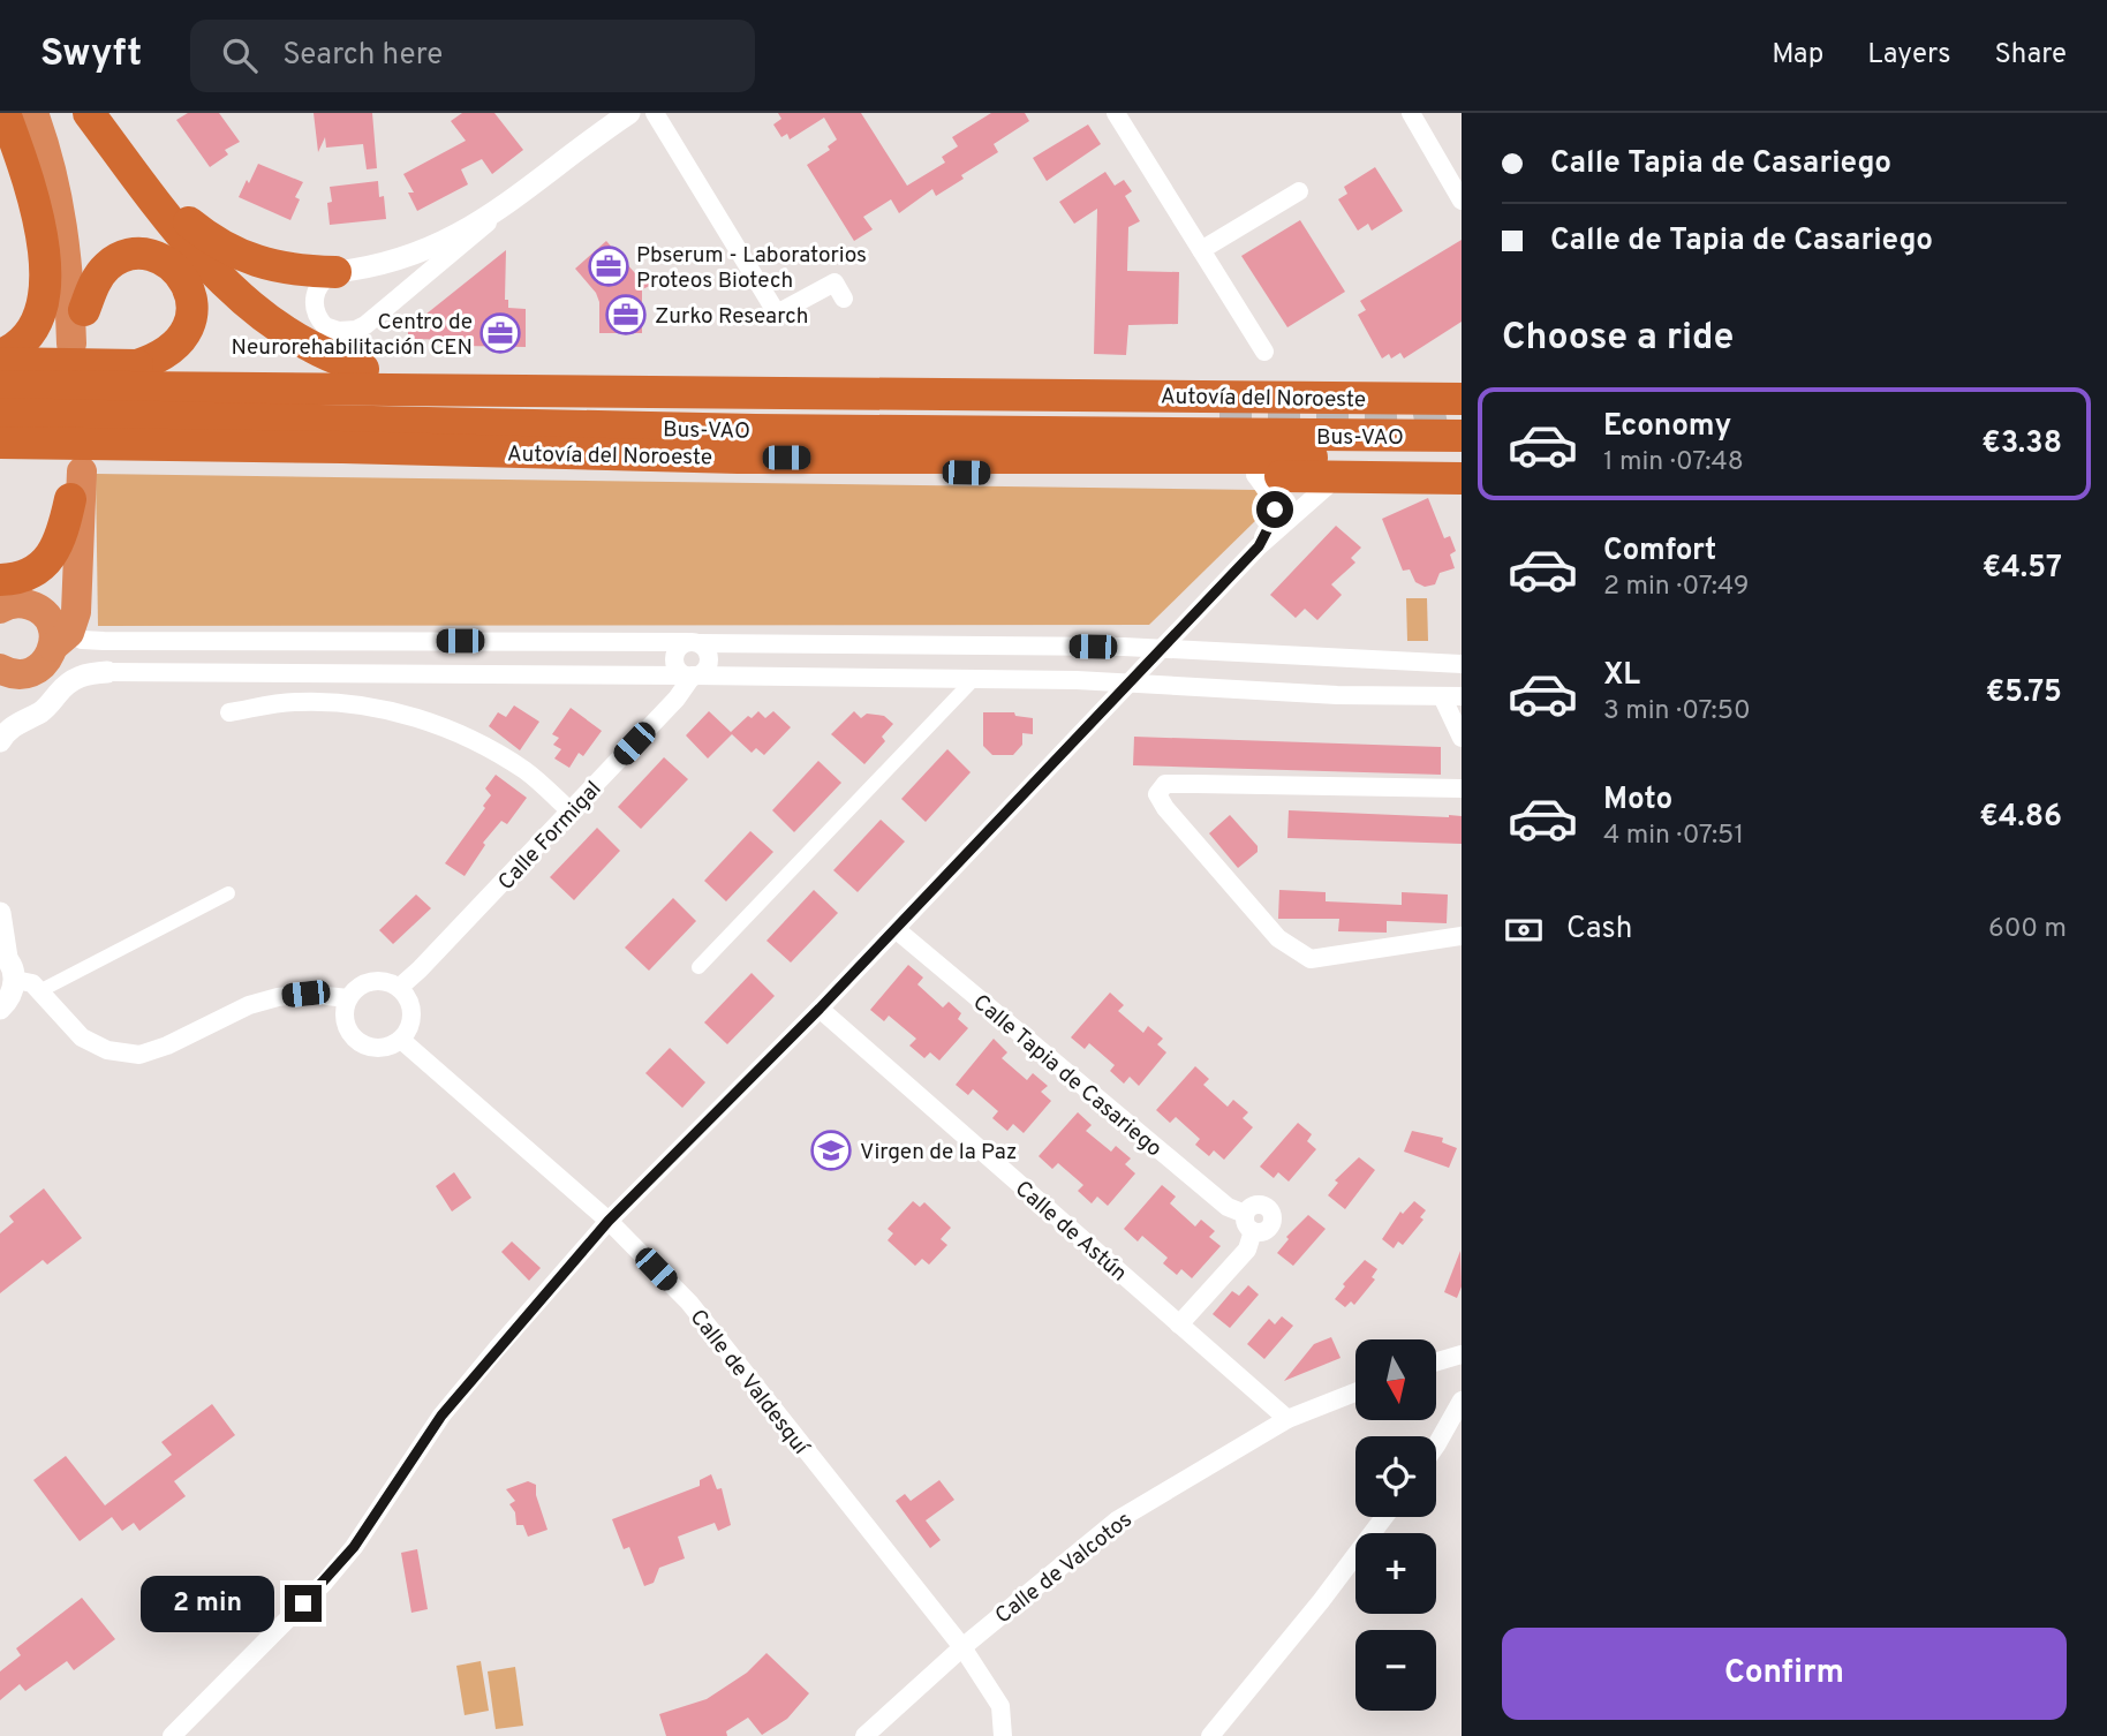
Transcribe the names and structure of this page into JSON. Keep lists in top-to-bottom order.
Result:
{
  "streets": {
    "highway": ["Autovía del Noroeste", "Bus-VAO"],
    "street": [
      "Calle Formigal",
      "Calle Tapia de Casariego",
      "Calle de Astún",
      "Calle de Valdesquí",
      "Calle de Valcotos"
    ]
  },
  "crossings": [
    ["Calle Formigal", "Calle de Valdesquí"],
    ["Calle Tapia de Casariego", "Calle de Astún"],
    ["Calle de Astún", "Calle de Valcotos"],
    ["Calle de Valdesquí", "Calle de Valcotos"]
  ],
  "places": {
    "office": ["Pbserum - Laboratorios Proteos Biotech", "Zurko Research", "Centro de Neurorehabilitación CEN"],
    "school or university": ["Virgen de la Paz"]
  },
  "north": "bottom",
  "page": {
    "header": "Swyft",
    "search": "Search here",
    "nav": ["Map", "Layers", "Share"],
    "banner": ["Calle Tapia de Casariego", "Calle de Tapia de Casariego"],
    "heading": "Choose a ride",
    "list": [
      {
        "name": "Economy",
        "note": "1 min · 07:48",
        "value": "€3.38"
      },
      {
        "name": "Comfort",
        "note": "2 min · 07:49",
        "value": "€4.57"
      },
      {
        "name": "XL",
        "note": "3 min · 07:50",
        "value": "€5.75"
      },
      {
        "name": "Moto",
        "note": "4 min · 07:51",
        "value": "€4.86"
      }
    ],
    "pay": ["Cash", "600 m"],
    "map_buttons": ["+", "−"],
    "bubble": "2 min",
    "buttons": "Confirm"
  }
}
